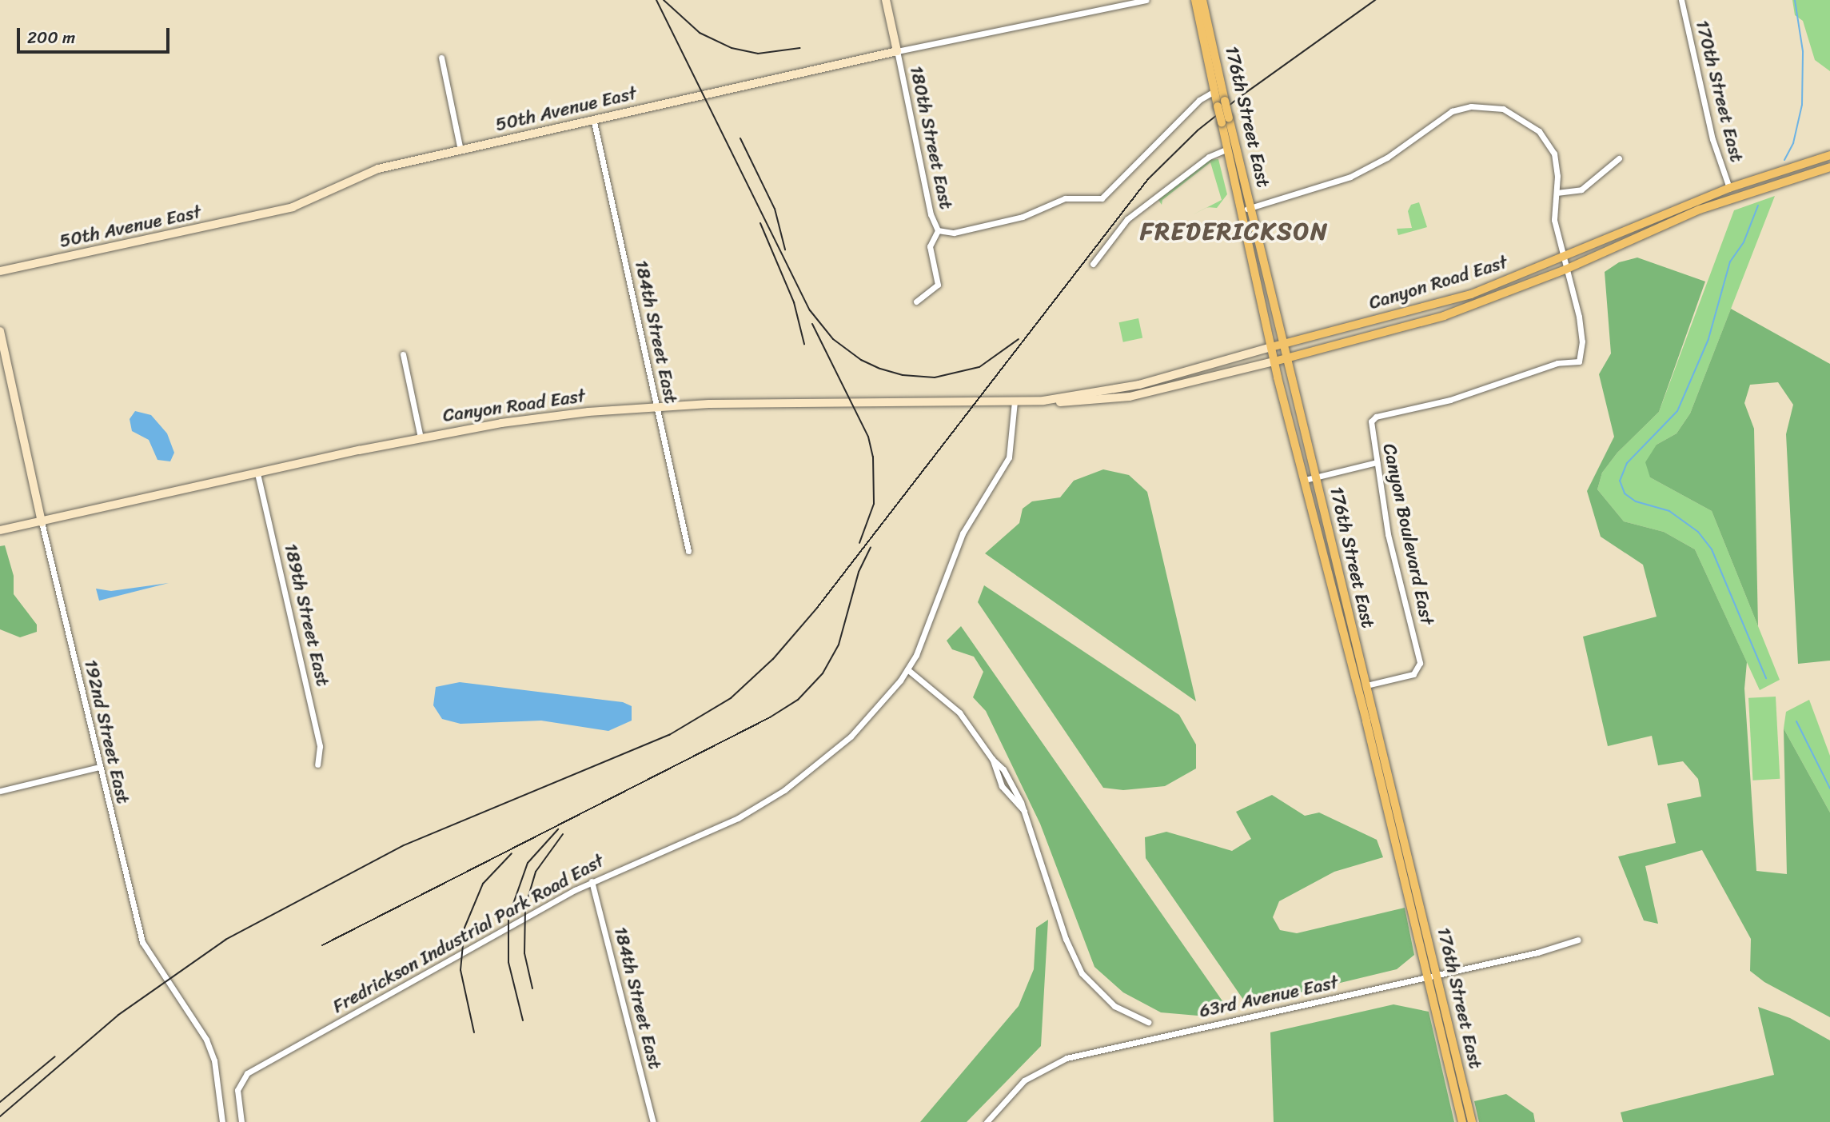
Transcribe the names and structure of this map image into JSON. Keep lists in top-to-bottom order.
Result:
{
  "streets": {
    "main road": [
      "50th Avenue East",
      "176th Street East",
      "180th Street East",
      "Canyon Road East",
      "192nd Street East"
    ],
    "street": [
      "170th Street East",
      "184th Street East",
      "Canyon Boulevard East",
      "189th Street East",
      "Fredrickson Industrial Park Road East",
      "63rd Avenue East"
    ]
  },
  "crossings": [
    ["170th Street East", "Canyon Road East"],
    ["50th Avenue East", "180th Street East"],
    ["50th Avenue East", "184th Street East"],
    ["176th Street East", "Canyon Road East"],
    ["176th Street East", "Canyon Boulevard East"],
    ["176th Street East", "63rd Avenue East"],
    ["Canyon Road East", "184th Street East"],
    ["Canyon Road East", "Canyon Boulevard East"],
    ["Canyon Road East", "189th Street East"],
    ["Canyon Road East", "192nd Street East"],
    ["Canyon Road East", "Fredrickson Industrial Park Road East"],
    ["184th Street East", "Fredrickson Industrial Park Road East"]
  ],
  "districts": ["FREDERICKSON"],
  "scale_bar": "200 m"
}
